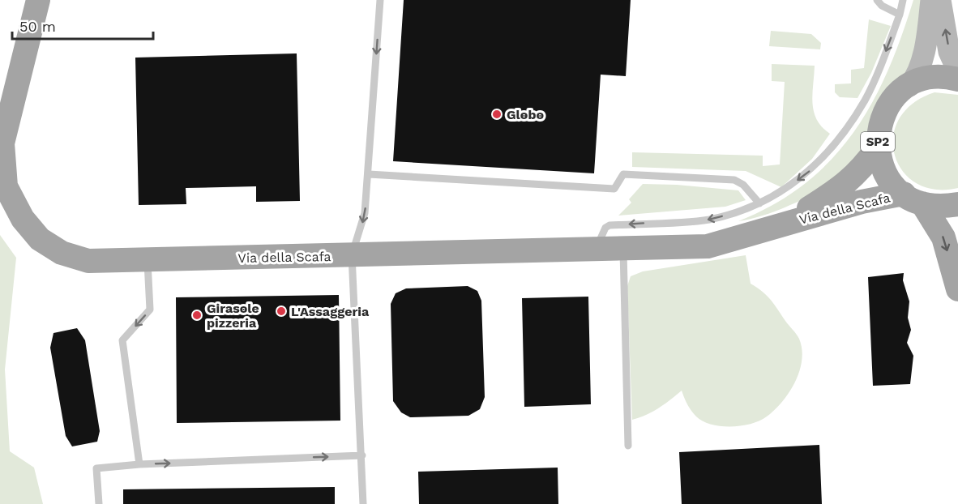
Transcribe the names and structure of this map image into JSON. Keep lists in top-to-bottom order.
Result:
{
  "streets": {
    "main road": ["SP2", "Via della Scafa"]
  },
  "crossings": [
    ["SP2", "Via della Scafa"]
  ],
  "places": ["Globo", "L'Assaggeria", "Girasole pizzeria"],
  "scale_bar": "50 m"
}
